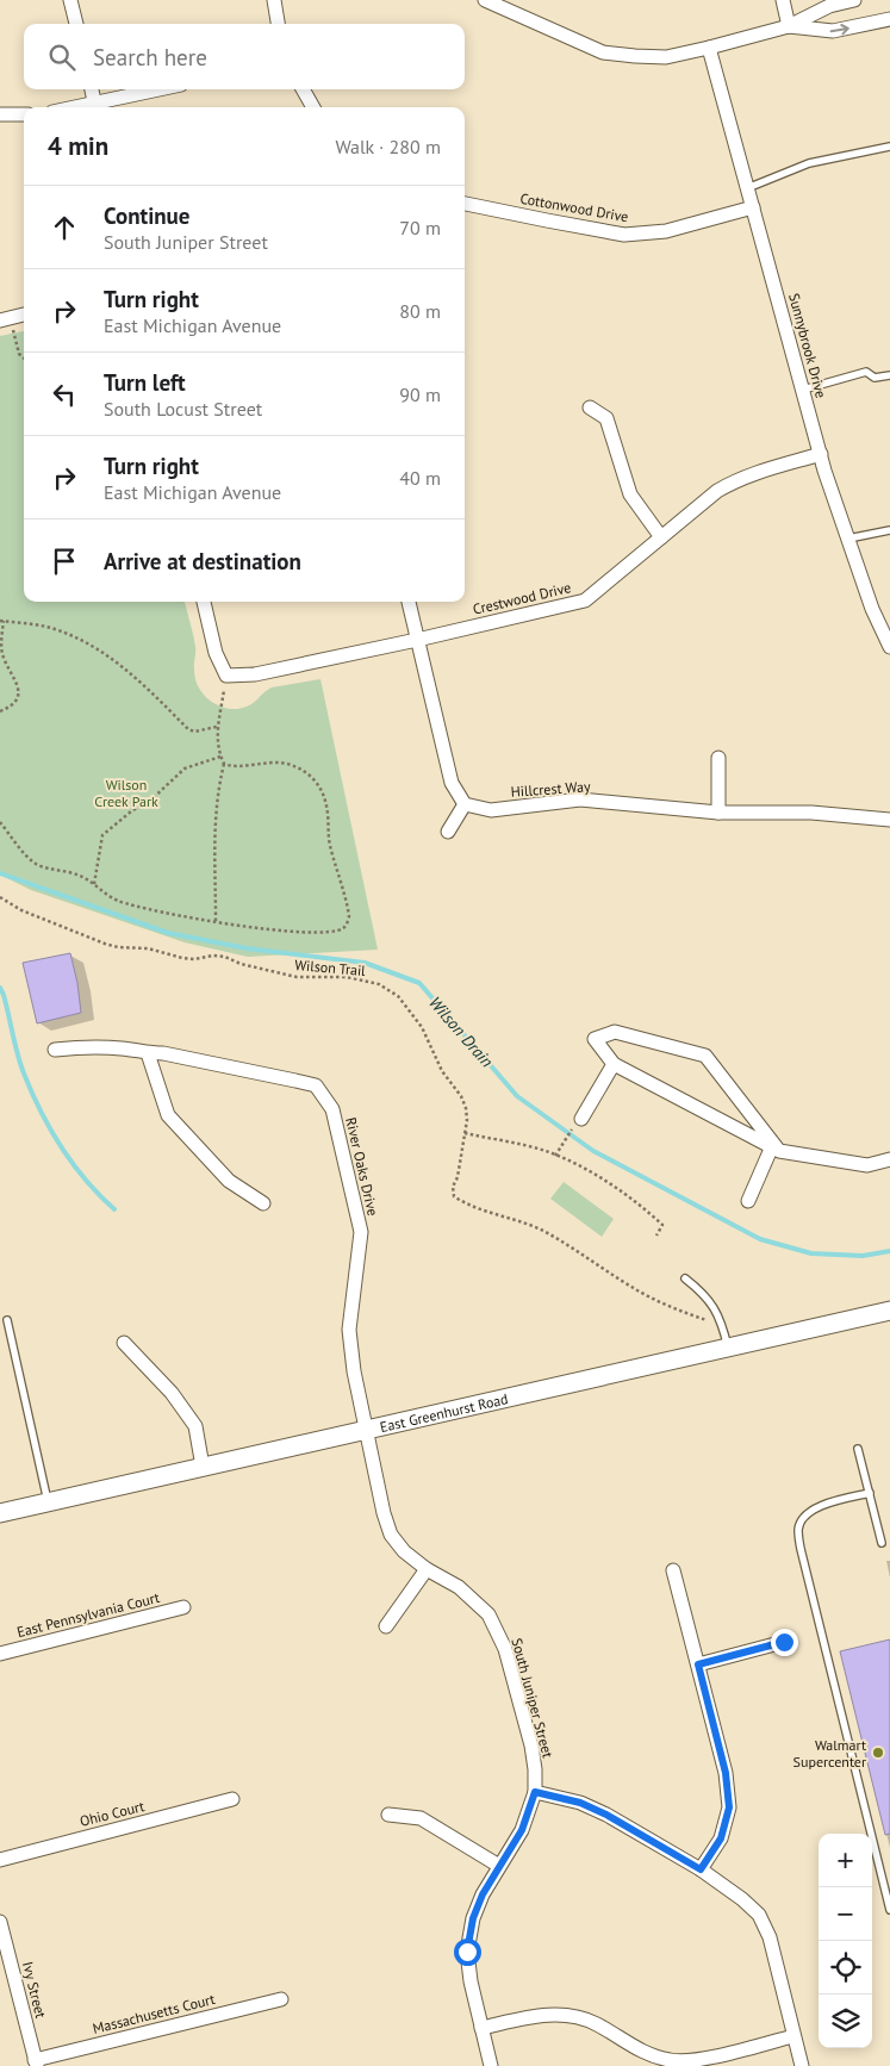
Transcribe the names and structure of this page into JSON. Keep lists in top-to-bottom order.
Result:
{
  "streets": {
    "main road": ["East Greenhurst Road"],
    "street": [
      "Cottonwood Drive",
      "Sunnybrook Drive",
      "Crestwood Drive",
      "Hillcrest Way",
      "River Oaks Drive",
      "East Pennsylvania Court",
      "South Juniper Street",
      "Ohio Court",
      "Ivy Street",
      "Massachusetts Court"
    ],
    "path": ["Wilson Trail"]
  },
  "crossings": [
    ["Cottonwood Drive", "Sunnybrook Drive"],
    ["Sunnybrook Drive", "Crestwood Drive"],
    ["River Oaks Drive", "East Greenhurst Road"],
    ["River Oaks Drive", "South Juniper Street"],
    ["East Greenhurst Road", "South Juniper Street"],
    ["Ivy Street", "Massachusetts Court"]
  ],
  "water": ["Wilson Drain"],
  "parks": ["Wilson Creek Park"],
  "places": ["Walmart Supercenter"],
  "page": {
    "search": "Search here",
    "heading": ["4 min", "Walk · 280 m"],
    "list": [
      ["Continue", "South Juniper Street", "70 m"],
      ["Turn right", "East Michigan Avenue", "80 m"],
      ["Turn left", "South Locust Street", "90 m"],
      ["Turn right", "East Michigan Avenue", "40 m"],
      "Arrive at destination"
    ],
    "map_buttons": ["+", "−"]
  }
}
